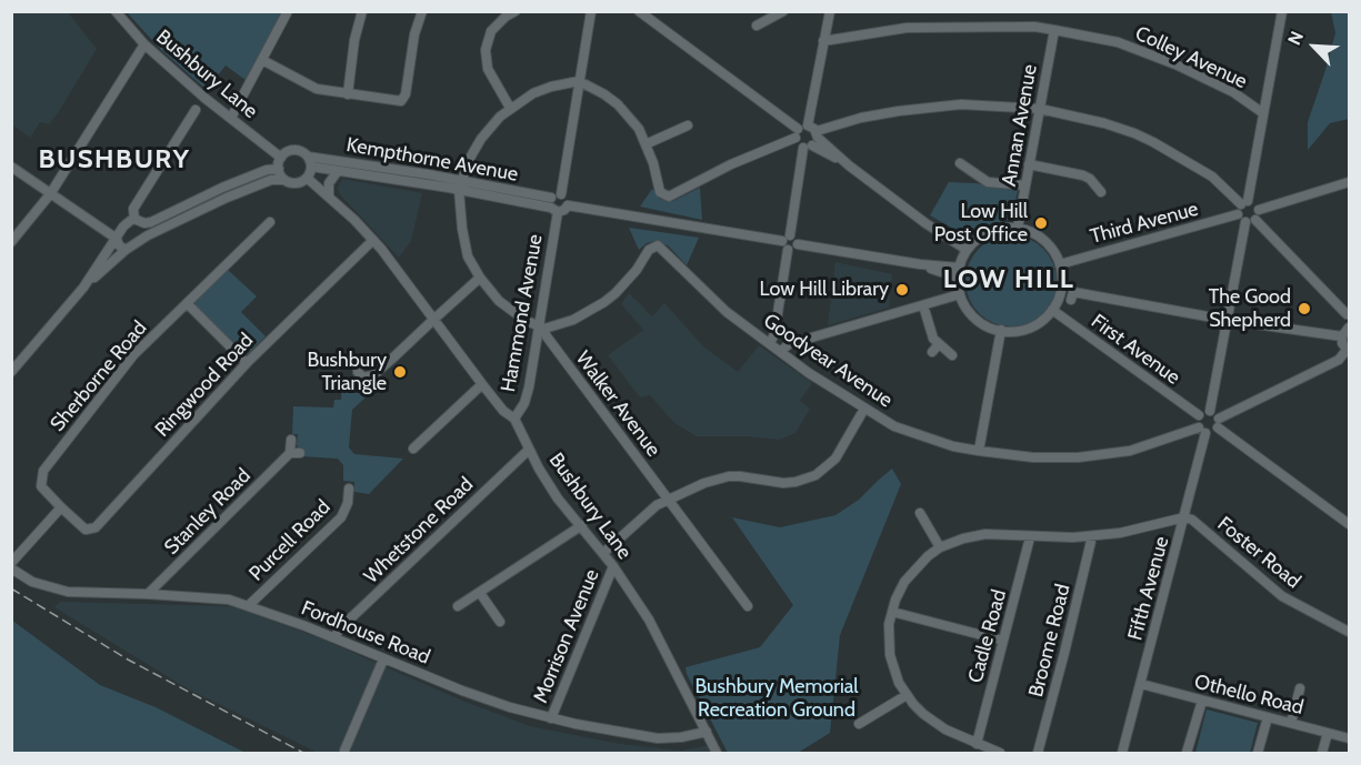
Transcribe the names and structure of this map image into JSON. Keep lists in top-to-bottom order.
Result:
{
  "streets": {
    "street": [
      "Colley Avenue",
      "Bushbury Lane",
      "Annan Avenue",
      "Kempthorne Avenue",
      "Third Avenue",
      "Hammond Avenue",
      "First Avenue",
      "Goodyear Avenue",
      "Sherborne Road",
      "Ringwood Road",
      "Walker Avenue",
      "Stanley Road",
      "Whetstone Road",
      "Purcell Road",
      "Foster Road",
      "Fifth Avenue",
      "Fordhouse Road",
      "Morrison Avenue",
      "Cadle Road",
      "Broome Road",
      "Othello Road"
    ]
  },
  "crossings": [
    ["Colley Avenue", "Annan Avenue"],
    ["Bushbury Lane", "Kempthorne Avenue"],
    ["Bushbury Lane", "Hammond Avenue"],
    ["Bushbury Lane", "Ringwood Road"],
    ["Bushbury Lane", "Whetstone Road"],
    ["Bushbury Lane", "Fordhouse Road"],
    ["Bushbury Lane", "Morrison Avenue"],
    ["Annan Avenue", "Third Avenue"],
    ["Annan Avenue", "First Avenue"],
    ["Kempthorne Avenue", "Hammond Avenue"],
    ["Third Avenue", "First Avenue"],
    ["Hammond Avenue", "Goodyear Avenue"],
    ["Hammond Avenue", "Walker Avenue"],
    ["First Avenue", "Goodyear Avenue"],
    ["First Avenue", "Fifth Avenue"],
    ["Goodyear Avenue", "Walker Avenue"],
    ["Goodyear Avenue", "Fifth Avenue"],
    ["Sherborne Road", "Ringwood Road"],
    ["Stanley Road", "Fordhouse Road"],
    ["Whetstone Road", "Fordhouse Road"],
    ["Purcell Road", "Fordhouse Road"],
    ["Foster Road", "Fifth Avenue"],
    ["Fifth Avenue", "Othello Road"],
    ["Fordhouse Road", "Morrison Avenue"]
  ],
  "districts": ["BUSHBURY", "LOW HILL"],
  "parks": ["Bushbury Memorial Recreation Ground"],
  "places": [
    "Low Hill Post Office",
    "Low Hill Library",
    "The Good Shepherd",
    "Bushbury Triangle"
  ],
  "north": "top left"
}
